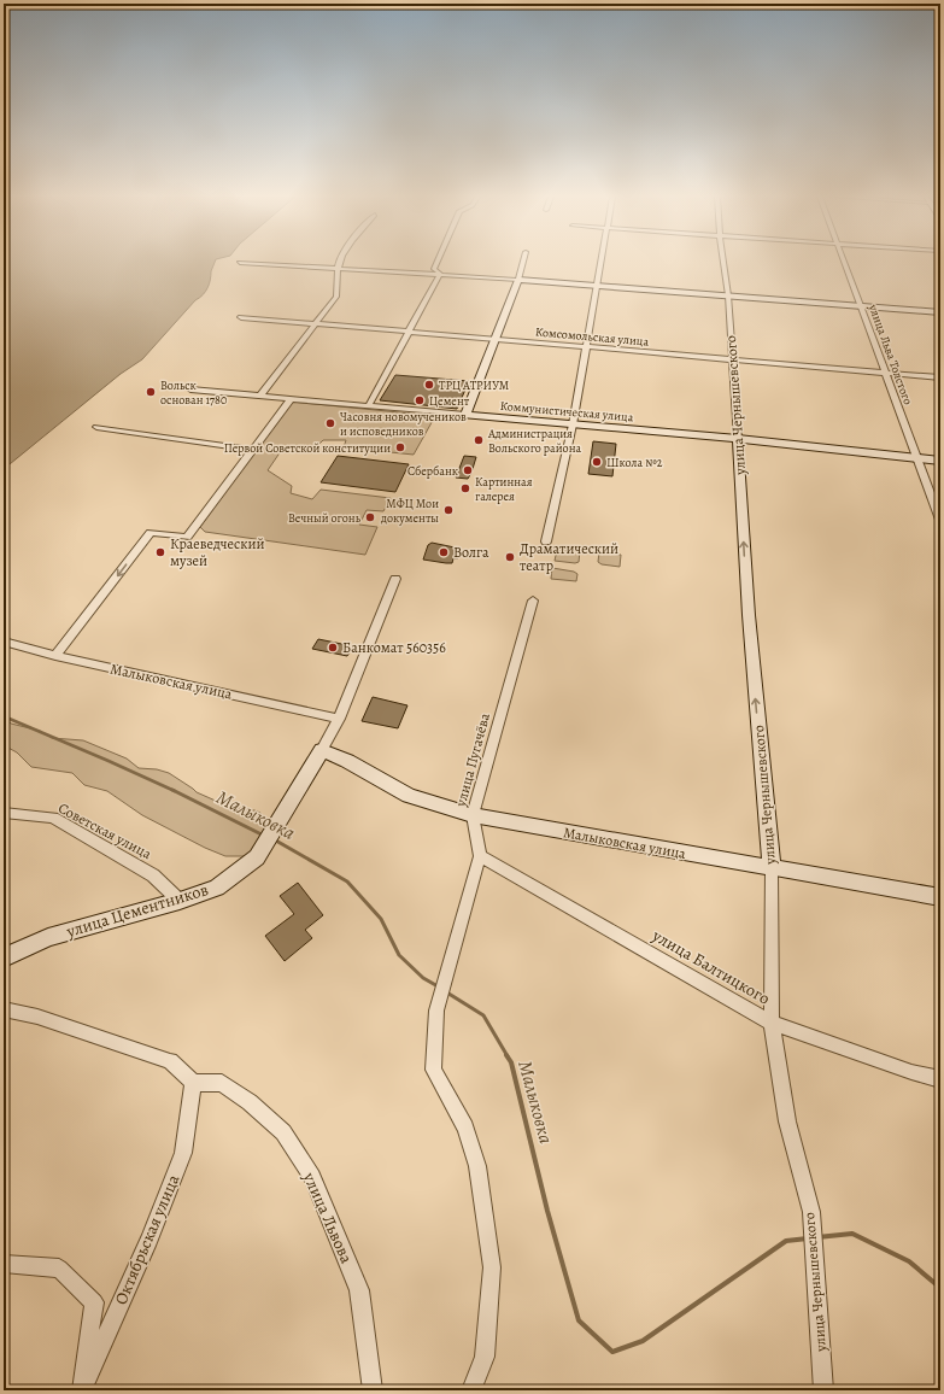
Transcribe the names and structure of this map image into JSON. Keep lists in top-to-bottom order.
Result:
{
  "streets": {
    "street": [
      "Комсомольская улица",
      "улица Льва Толстого",
      "улица Чернышевского",
      "Коммунистическая улица",
      "Малыковская улица",
      "улица Пугачёва",
      "Советская улица",
      "улица Цементников",
      "улица Балтицкого",
      "улица Львова",
      "Октябрьская улица"
    ]
  },
  "crossings": [
    ["Комсомольская улица", "улица Льва Толстого"],
    ["Комсомольская улица", "улица Чернышевского"],
    ["улица Льва Толстого", "Коммунистическая улица"],
    ["улица Чернышевского", "Коммунистическая улица"],
    ["улица Чернышевского", "Малыковская улица"],
    ["улица Чернышевского", "улица Балтицкого"],
    ["Малыковская улица", "улица Пугачёва"],
    ["Малыковская улица", "улица Цементников"],
    ["улица Пугачёва", "улица Балтицкого"],
    ["Советская улица", "улица Цементников"],
    ["улица Львова", "Октябрьская улица"]
  ],
  "one_way": ["улица Чернышевского"],
  "water": ["Малыковка"],
  "places": [
    "ТРЦ АТРИУМ",
    "Вольск основан 1780",
    "Цемент",
    "Часовня новомучеников и исповедников",
    "Администрация Вольского района",
    "Первой Советской конституции",
    "Школа №2",
    "Сбербанк",
    "Картинная галерея",
    "МФЦ Мои документы",
    "Вечный огонь",
    "Краеведческий музей",
    "Волга",
    "Драматический театр",
    "Банкомат 560356"
  ]
}
